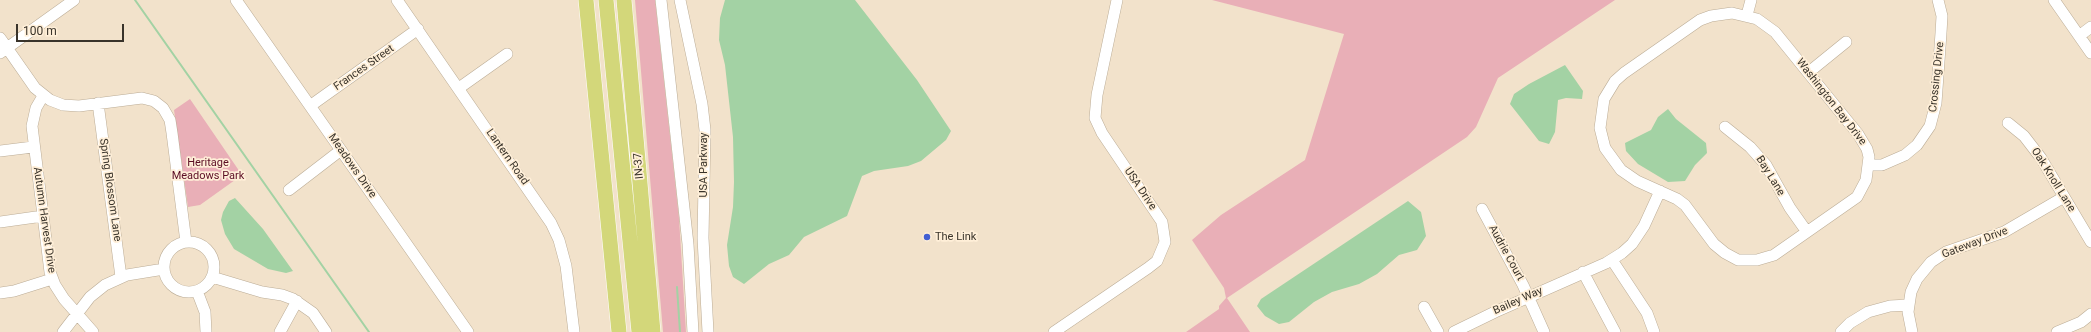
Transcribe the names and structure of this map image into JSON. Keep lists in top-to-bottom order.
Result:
{
  "streets": {
    "highway": ["IN-37"],
    "street": [
      "Frances Street",
      "Crossing Drive",
      "Washington Bay Drive",
      "Lantern Road",
      "USA Parkway",
      "Meadows Drive",
      "Bay Lane",
      "Oak Knoll Lane",
      "USA Drive",
      "Spring Blossom Lane",
      "Autumn Harvest Drive",
      "Gateway Drive",
      "Audrie Court",
      "Bailey Way"
    ]
  },
  "crossings": [
    ["Frances Street", "Lantern Road"],
    ["Frances Street", "Meadows Drive"],
    ["Crossing Drive", "Washington Bay Drive"],
    ["Washington Bay Drive", "Bay Lane"],
    ["Washington Bay Drive", "Bailey Way"],
    ["Oak Knoll Lane", "Gateway Drive"],
    ["Audrie Court", "Bailey Way"]
  ],
  "parks": ["Heritage Meadows Park"],
  "places": ["The Link"],
  "scale_bar": "100 m"
}
